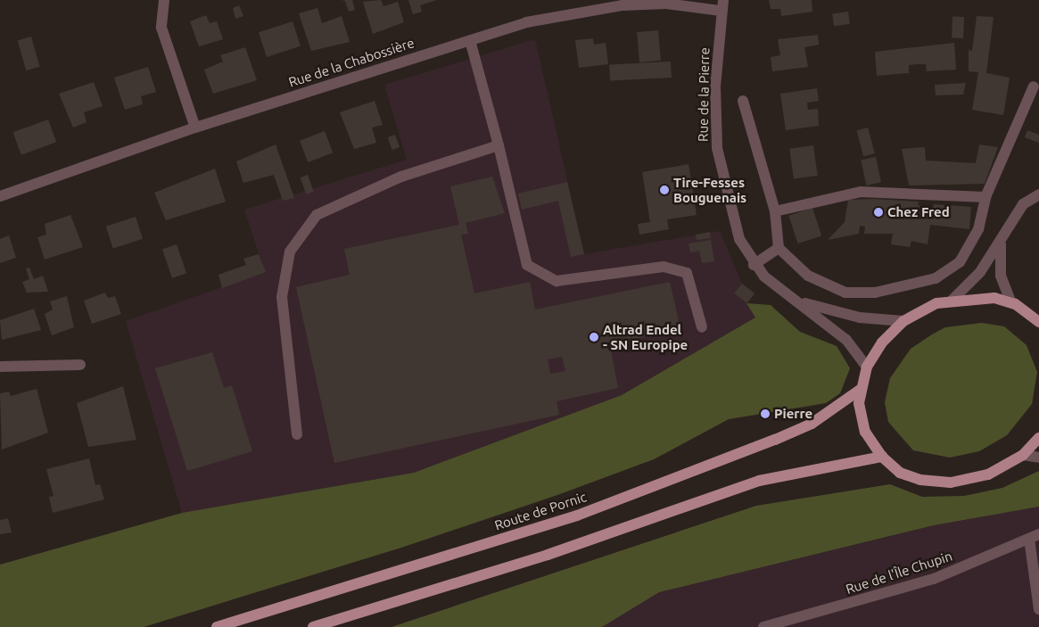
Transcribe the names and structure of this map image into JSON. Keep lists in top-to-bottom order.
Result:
{
  "streets": {
    "main road": ["Route de Pornic"],
    "street": ["Rue de la Chabossière", "Rue de la Pierre", "Rue de l'Île Chupin"]
  },
  "crossings": [
    ["Rue de la Chabossière", "Rue de la Pierre"]
  ],
  "places": [
    "Tire-Fesses Bouguenais",
    "Chez Fred",
    "Altrad Endel - SN Europipe",
    "Pierre"
  ]
}
